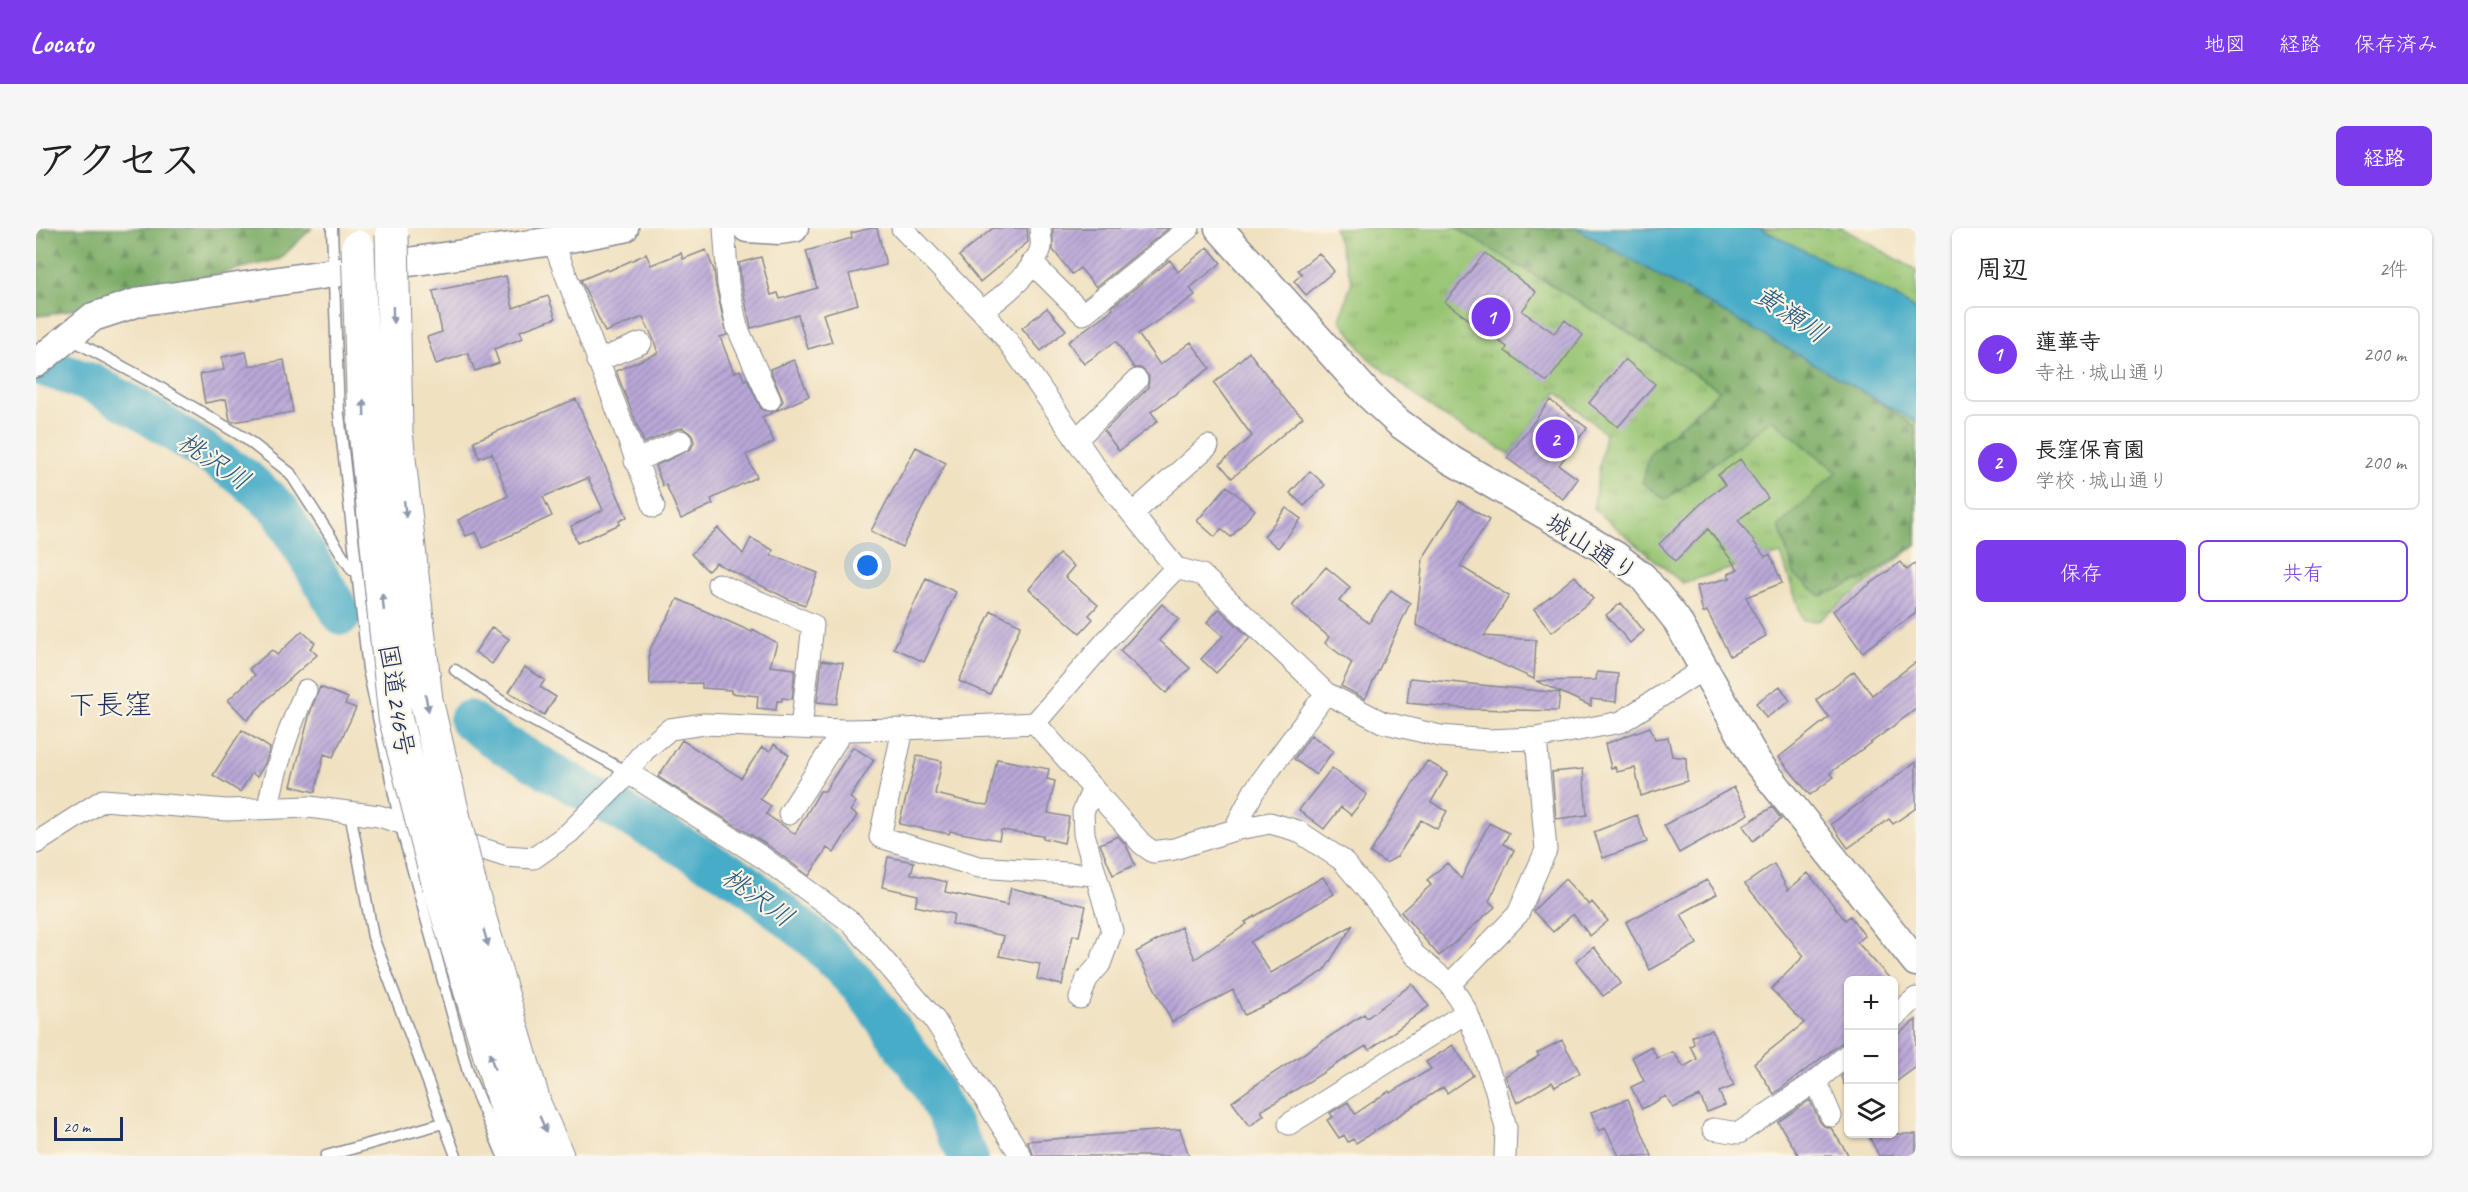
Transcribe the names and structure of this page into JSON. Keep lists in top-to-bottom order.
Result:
{
  "streets": {
    "highway": ["国道246号"],
    "street": ["城山通り"]
  },
  "districts": ["下長窪"],
  "water": ["黄瀬川", "桃沢川"],
  "scale_bar": "20 m",
  "page": {
    "header": "Locato",
    "nav": ["地図", "経路", "保存済み"],
    "title": "アクセス",
    "buttons": [
      "経路",
      ["保存", "共有"]
    ],
    "heading": ["周辺", "2件"],
    "pins": ["1", "2"],
    "list": [
      {
        "mark": "1",
        "name": "蓮華寺",
        "note": "寺社 · 城山通り",
        "value": "200 m"
      },
      {
        "mark": "2",
        "name": "長窪保育園",
        "note": "学校 · 城山通り",
        "value": "200 m"
      }
    ],
    "map_buttons": ["+", "−"],
    "scale": "20 m"
  }
}
